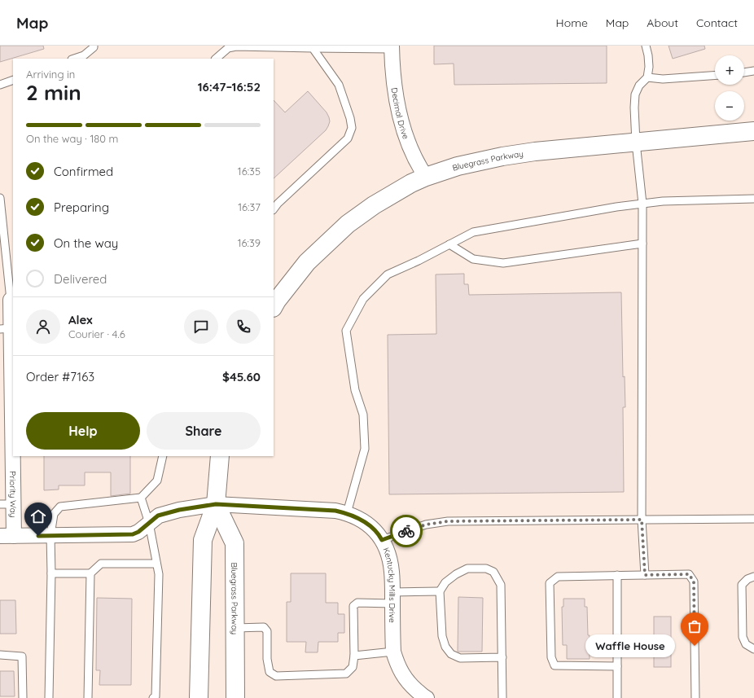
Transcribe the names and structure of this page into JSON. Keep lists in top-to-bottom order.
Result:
{
  "streets": {
    "street": [
      "Decimal Drive",
      "Bluegrass Parkway",
      "Priority Way",
      "Kentucky Mills Drive"
    ]
  },
  "crossings": [
    ["Decimal Drive", "Bluegrass Parkway"],
    ["Bluegrass Parkway", "Kentucky Mills Drive"],
    ["Priority Way", "Kentucky Mills Drive"]
  ],
  "places": ["Waffle House"],
  "page": {
    "header": "Map",
    "nav": [
      "Home",
      "Map",
      "About",
      "Contact"
    ],
    "map_buttons": ["+", "−"],
    "heading": ["2 min", "Arriving in", "16:47–16:52"],
    "panel": [
      "Alex",
      "Courier · 4.6",
      "Order #7163",
      "$45.60"
    ],
    "bar": "On the way · 180 m",
    "list": [
      ["Confirmed", "16:35"],
      ["Preparing", "16:37"],
      ["On the way", "16:39"],
      "Delivered"
    ],
    "buttons": ["Help", "Share"],
    "bubble": "Waffle House"
  }
}
